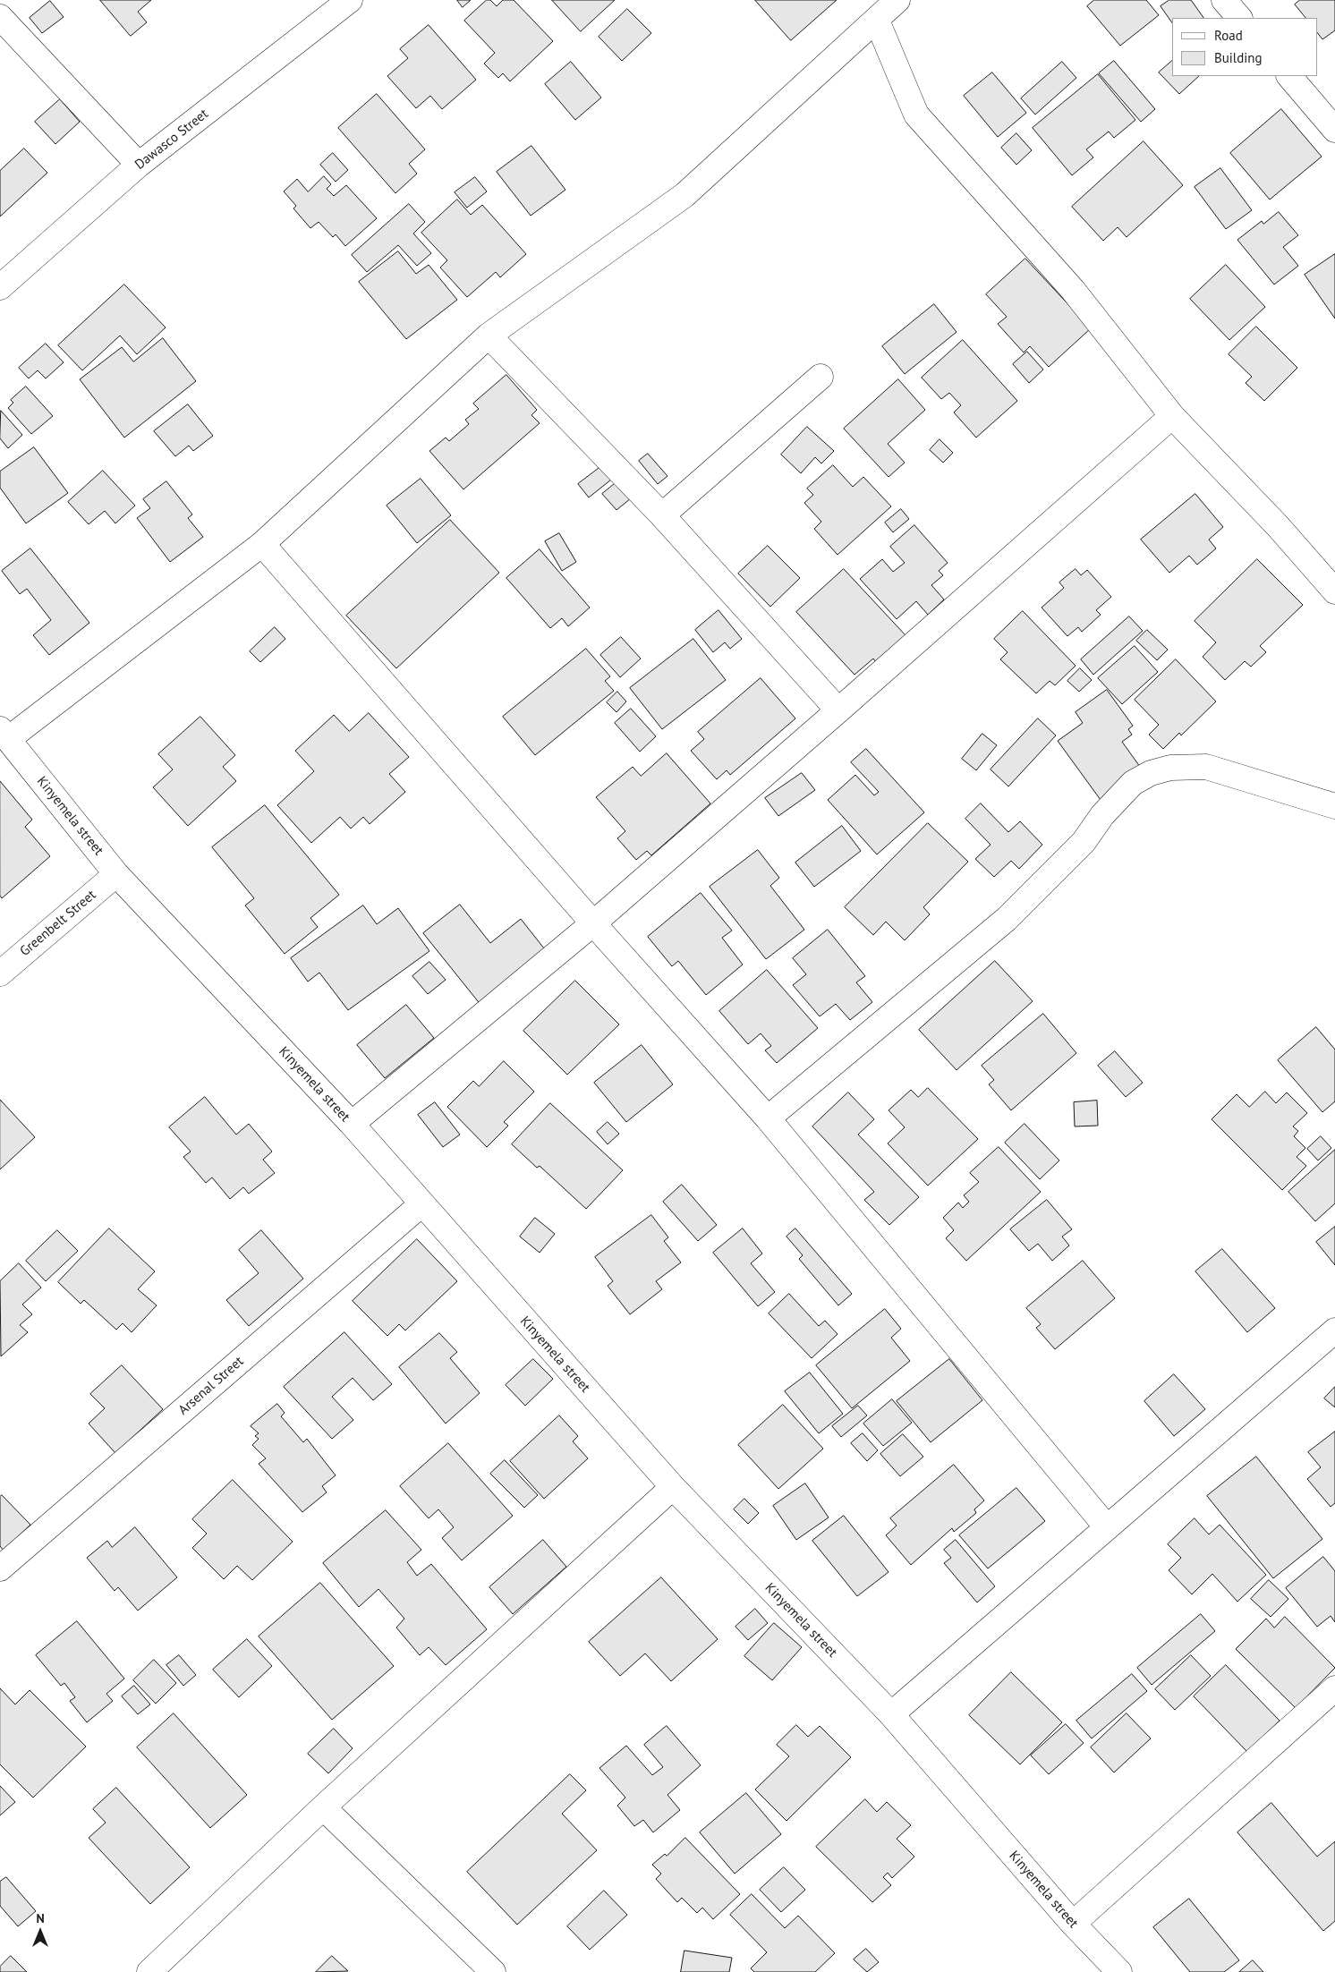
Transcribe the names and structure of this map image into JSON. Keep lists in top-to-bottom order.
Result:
{
  "streets": {
    "street": [
      "Dawasco Street",
      "Kinyemela street",
      "Greenbelt Street",
      "Arsenal Street"
    ]
  },
  "crossings": [
    ["Kinyemela street", "Greenbelt Street"],
    ["Kinyemela street", "Arsenal Street"]
  ],
  "legend": ["Road", "Building"],
  "north": "top"
}
